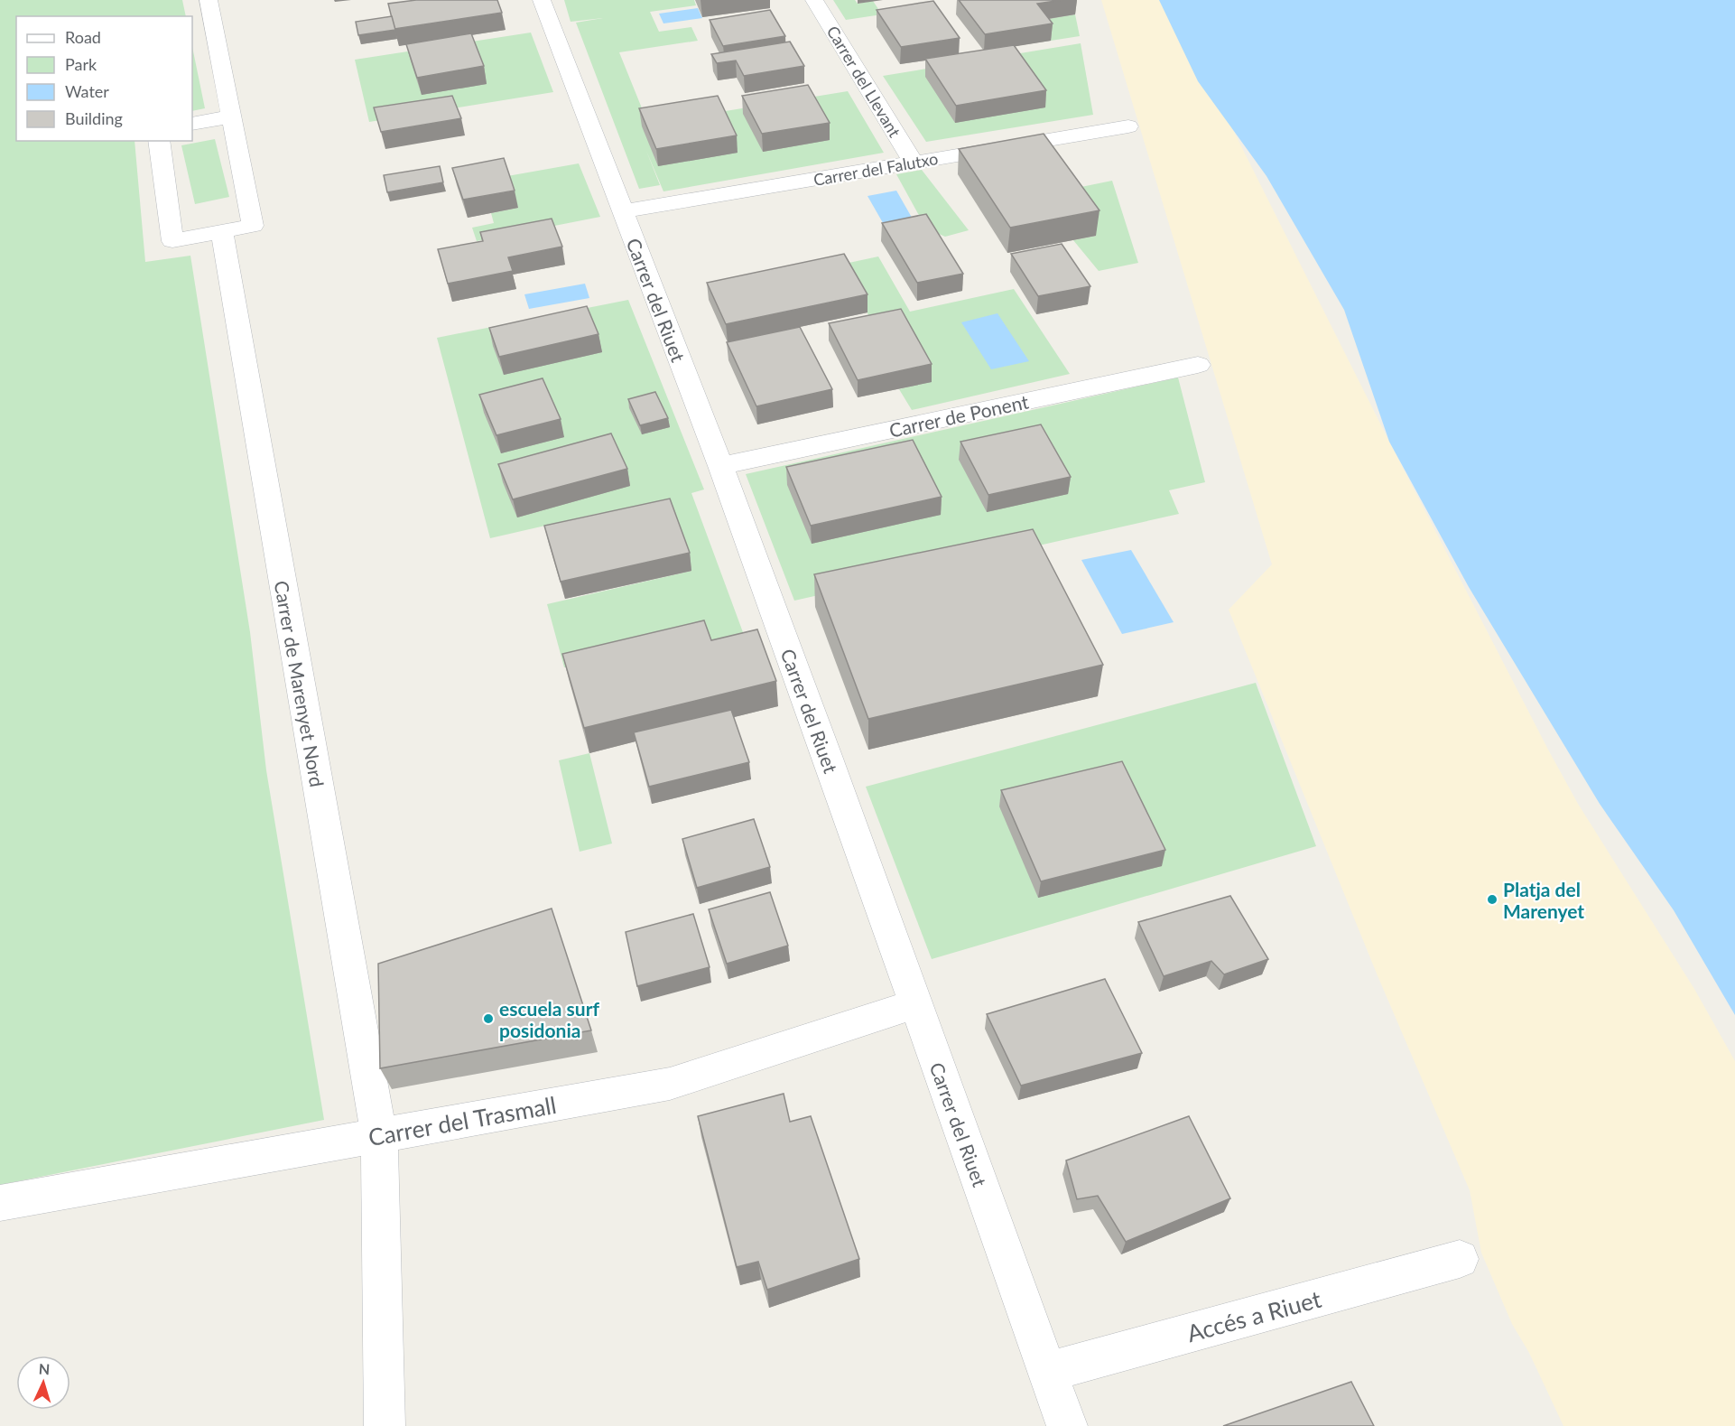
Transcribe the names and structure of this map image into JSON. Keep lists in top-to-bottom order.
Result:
{
  "streets": {
    "street": [
      "Carrer del Llevant",
      "Carrer del Falutxo",
      "Carrer del Riuet",
      "Carrer de Ponent",
      "Carrer de Marenyet Nord",
      "Carrer del Trasmall",
      "Accés a Riuet"
    ]
  },
  "crossings": [
    ["Carrer del Llevant", "Carrer del Falutxo"],
    ["Carrer del Falutxo", "Carrer del Riuet"],
    ["Carrer del Riuet", "Carrer de Ponent"],
    ["Carrer del Riuet", "Carrer del Trasmall"],
    ["Carrer del Riuet", "Accés a Riuet"],
    ["Carrer de Marenyet Nord", "Carrer del Trasmall"]
  ],
  "places": ["Platja del Marenyet", "escuela surf posidonia"],
  "legend": [
    "Road",
    "Park",
    "Water",
    "Building"
  ],
  "north": "top"
}
